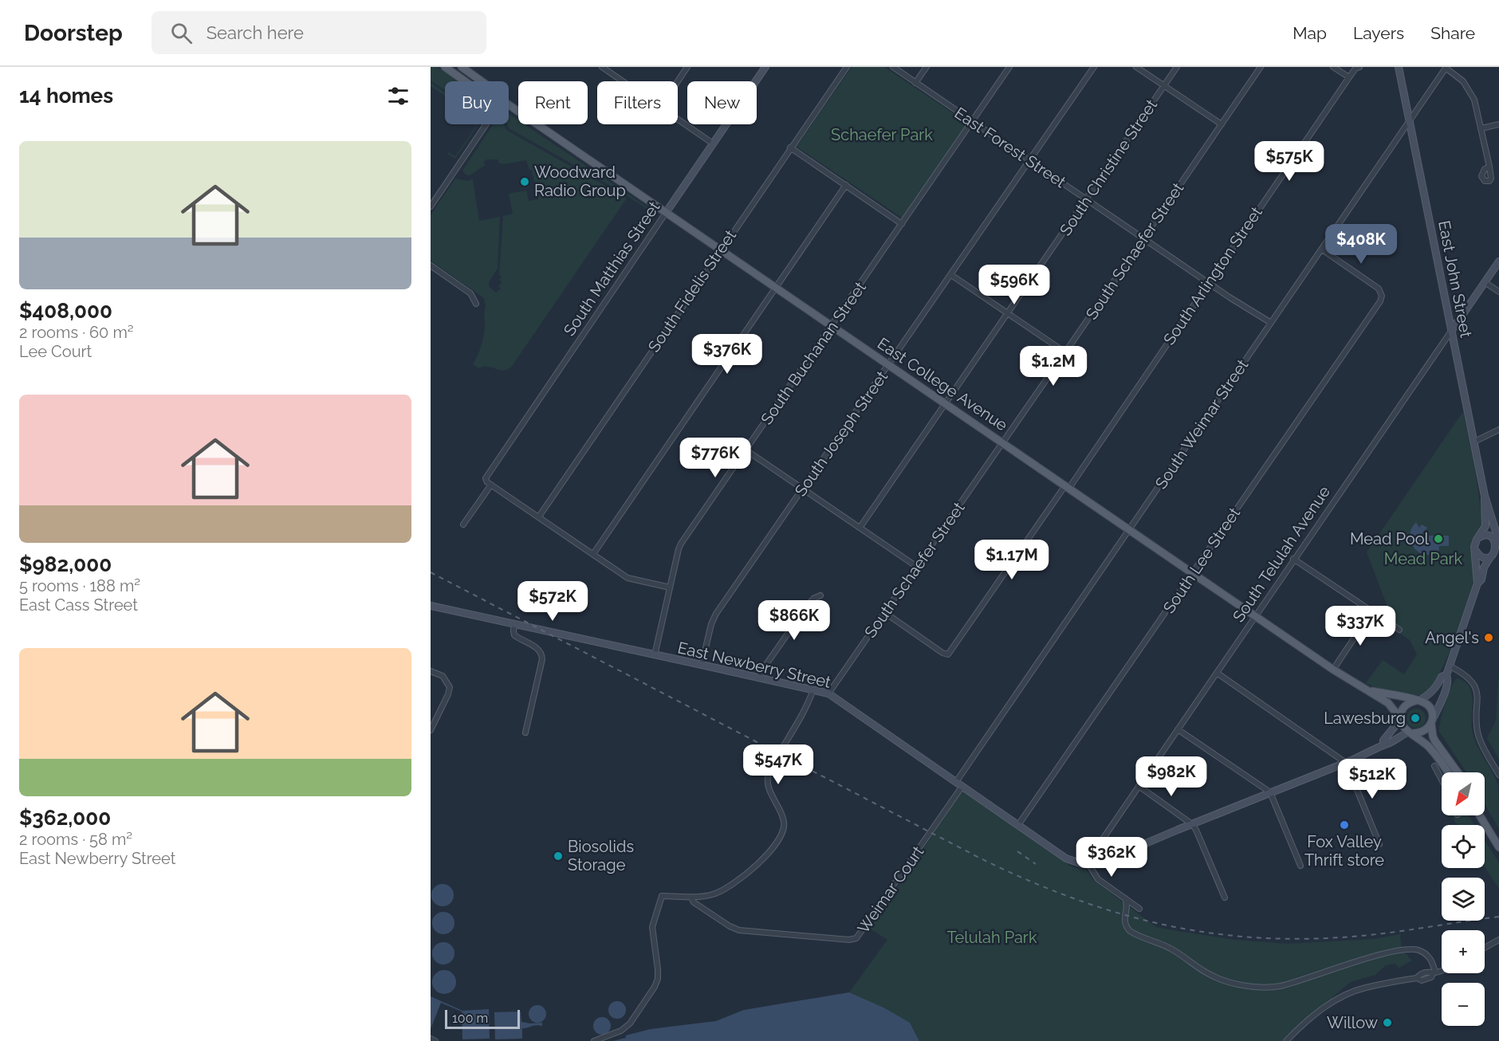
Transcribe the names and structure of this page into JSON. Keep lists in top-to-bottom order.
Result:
{
  "streets": {
    "main road": ["East College Avenue"],
    "street": [
      "East Forest Street",
      "South Christine Street",
      "South Schaefer Street",
      "South Matthias Street",
      "South Arlington Street",
      "East John Street",
      "South Fidelis Street",
      "South Buchanan Street",
      "South Weimar Street",
      "South Joseph Street",
      "South Telulah Avenue",
      "South Lee Street",
      "East Newberry Street",
      "Weimar Court"
    ]
  },
  "crossings": [
    ["East Forest Street", "South Christine Street"],
    ["East Forest Street", "South Schaefer Street"],
    ["East Forest Street", "South Arlington Street"],
    ["East Forest Street", "South Buchanan Street"],
    ["East Forest Street", "South Weimar Street"],
    ["East Forest Street", "South Joseph Street"],
    ["South Christine Street", "East College Avenue"],
    ["South Schaefer Street", "South Arlington Street"],
    ["South Schaefer Street", "East College Avenue"],
    ["South Schaefer Street", "East Newberry Street"],
    ["South Matthias Street", "East College Avenue"],
    ["South Arlington Street", "East College Avenue"],
    ["East John Street", "South Weimar Street"],
    ["East John Street", "South Telulah Avenue"],
    ["South Fidelis Street", "East College Avenue"],
    ["South Buchanan Street", "East College Avenue"],
    ["South Buchanan Street", "East Newberry Street"],
    ["East College Avenue", "South Weimar Street"],
    ["East College Avenue", "South Joseph Street"],
    ["East College Avenue", "South Telulah Avenue"],
    ["East College Avenue", "South Lee Street"],
    ["South Weimar Street", "South Lee Street"],
    ["South Weimar Street", "East Newberry Street"],
    ["South Weimar Street", "Weimar Court"],
    ["South Joseph Street", "East Newberry Street"],
    ["South Telulah Avenue", "East Newberry Street"],
    ["South Lee Street", "East Newberry Street"],
    ["East Newberry Street", "Weimar Court"]
  ],
  "parks": ["Schaefer Park", "Mead Park", "Telulah Park"],
  "places": [
    "Woodward Radio Group",
    "Mead Pool",
    "Angel's",
    "Lawesburg",
    "Fox Valley Thrift store",
    "Biosolids Storage",
    "Willow"
  ],
  "scale_bar": "100 m",
  "north": "bottom left",
  "page": {
    "header": "Doorstep",
    "search": "Search here",
    "nav": ["Map", "Layers", "Share"],
    "heading": "14 homes",
    "chip": [
      "Buy",
      "Rent",
      "Filters",
      "New"
    ],
    "list": [
      {
        "name": "$408,000",
        "note": "2 rooms · 60 m² · Lee Court"
      },
      {
        "name": "$982,000",
        "note": "5 rooms · 188 m² · East Cass Street"
      },
      {
        "name": "$362,000",
        "note": "2 rooms · 58 m² · East Newberry Street"
      }
    ],
    "price": [
      "$575K",
      "$408K",
      "$596K",
      "$376K",
      "$1.2M",
      "$776K",
      "$1.17M",
      "$572K",
      "$866K",
      "$337K",
      "$547K",
      "$982K",
      "$512K",
      "$362K"
    ],
    "map_buttons": ["+", "−"],
    "scale": "100 m"
  }
}
